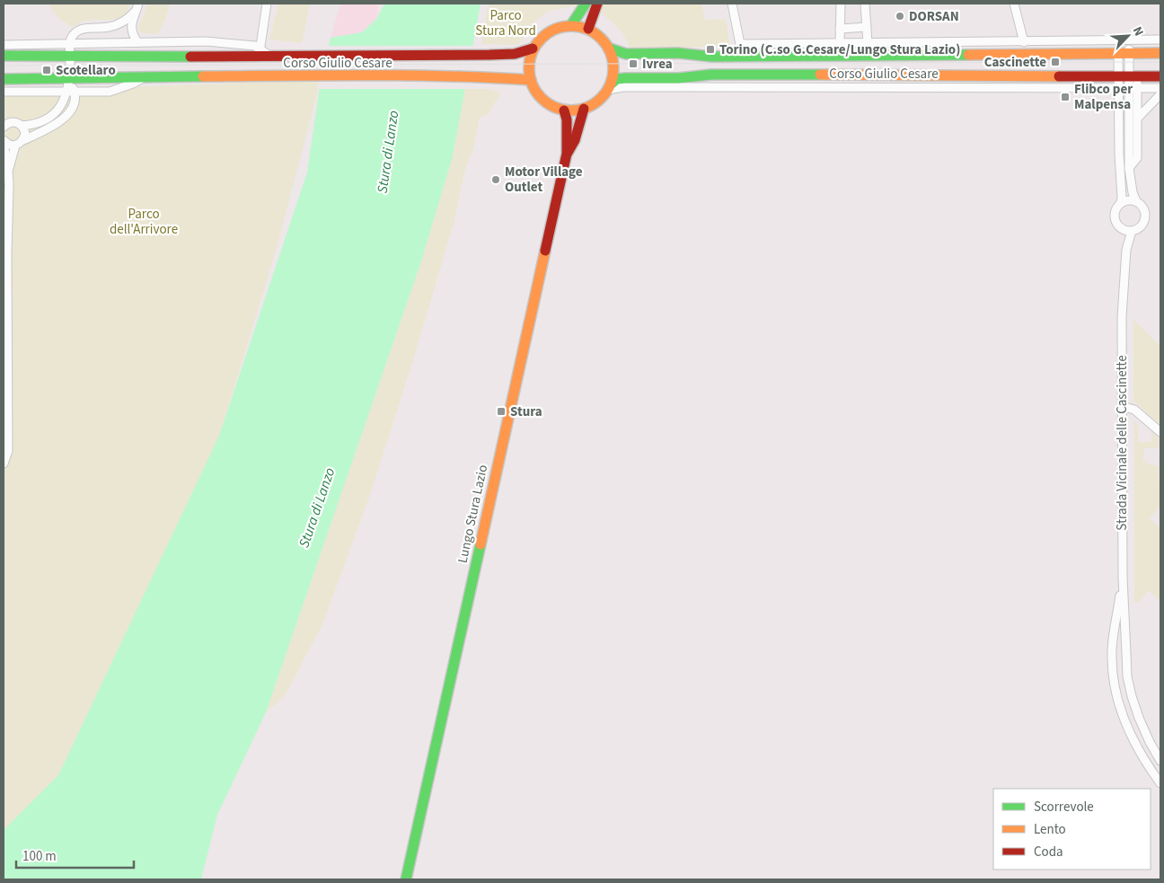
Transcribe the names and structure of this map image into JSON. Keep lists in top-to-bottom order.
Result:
{
  "streets": {
    "main road": ["Corso Giulio Cesare", "Lungo Stura Lazio"],
    "street": ["Strada Vicinale delle Cascinette"]
  },
  "crossings": [
    ["Corso Giulio Cesare", "Lungo Stura Lazio"]
  ],
  "water": ["Stura di Lanzo"],
  "parks": ["Parco Stura Nord", "Parco dell'Arrivore"],
  "places": {
    "other": ["DORSAN", "Motor Village Outlet"],
    "transit": [
      "Torino (C.so G.Cesare/Lungo Stura Lazio)",
      "Cascinette",
      "Ivrea",
      "Scotellaro",
      "Flibco per Malpensa",
      "Stura"
    ]
  },
  "legend": ["Scorrevole", "Lento", "Coda"],
  "scale_bar": "100 m",
  "north": "top right"
}
